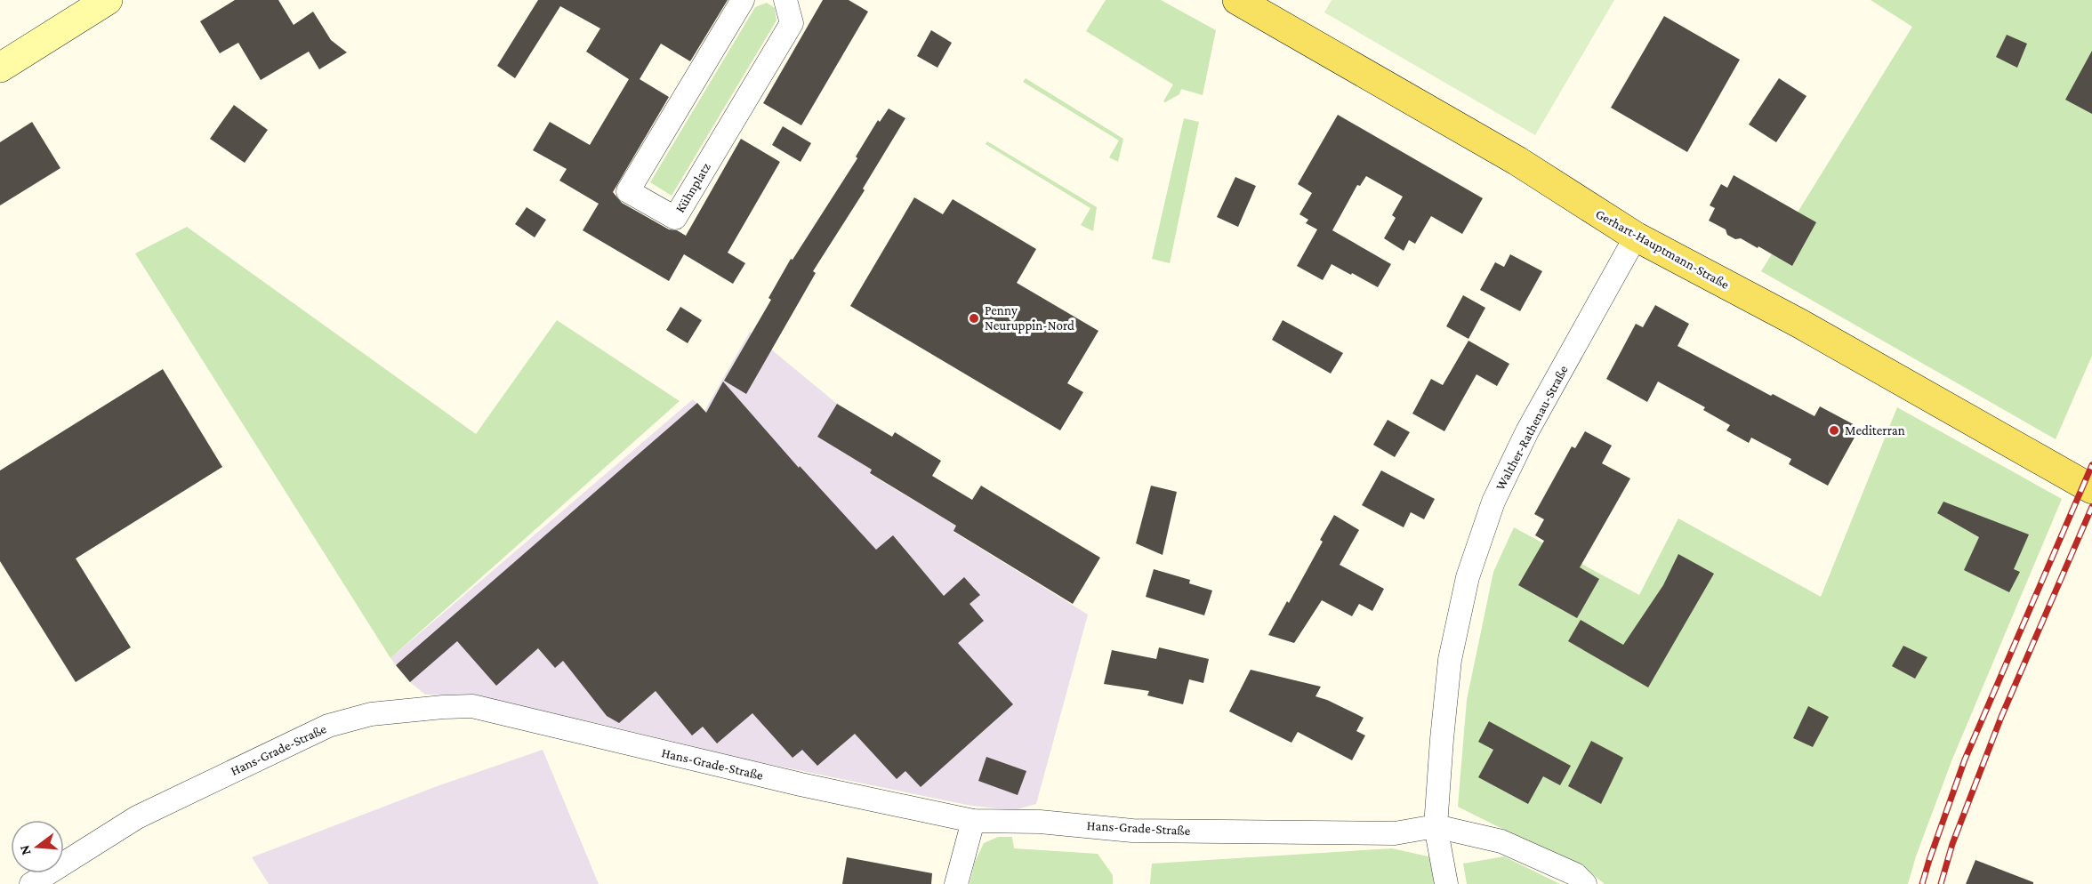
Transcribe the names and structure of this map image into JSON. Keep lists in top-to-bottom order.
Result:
{
  "streets": {
    "main road": ["Gerhart-Hauptmann-Straße"],
    "street": ["Kühnplatz", "Walther-Rathenau-Straße", "Hans-Grade-Straße"]
  },
  "crossings": [
    ["Gerhart-Hauptmann-Straße", "Walther-Rathenau-Straße"],
    ["Walther-Rathenau-Straße", "Hans-Grade-Straße"]
  ],
  "places": ["Penny Neuruppin-Nord", "Mediterran"],
  "north": "left"
}
